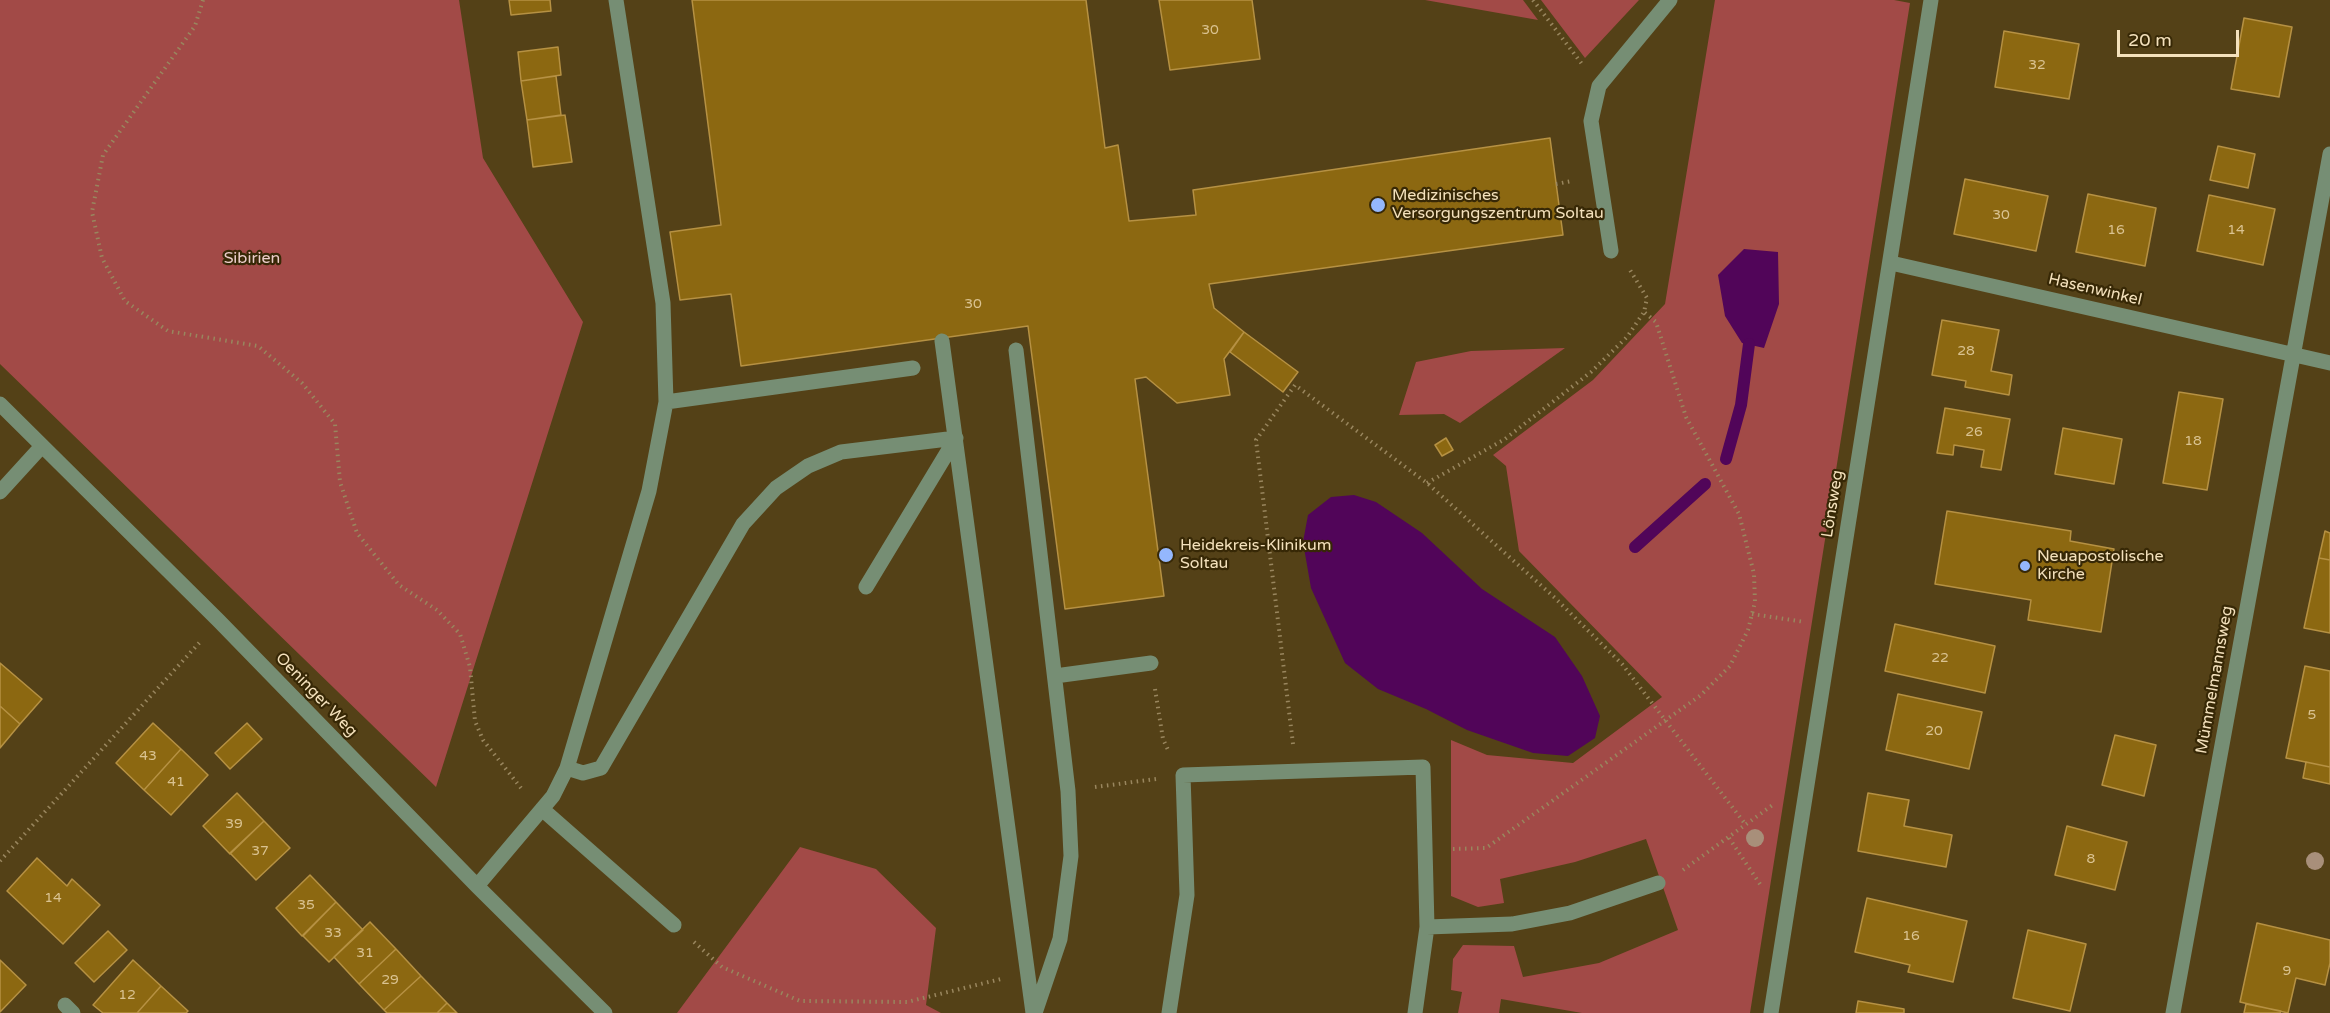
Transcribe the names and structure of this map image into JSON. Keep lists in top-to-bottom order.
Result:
{
  "streets": {
    "street": [
      "Hasenwinkel",
      "Lönsweg",
      "Mümmelmannsweg",
      "Oeninger Weg"
    ]
  },
  "crossings": [
    ["Hasenwinkel", "Lönsweg"],
    ["Hasenwinkel", "Mümmelmannsweg"]
  ],
  "parks": ["Sibirien"],
  "places": ["Medizinisches Versorgungszentrum Soltau", "Heidekreis-Klinikum Soltau", "Neuapostolische Kirche"],
  "house_numbers": [
    "30",
    "32",
    "30",
    "16",
    "14",
    "30",
    "28",
    "26",
    "18",
    "22",
    "5",
    "20",
    "43",
    "41",
    "39",
    "37",
    "8",
    "14",
    "35",
    "33",
    "16",
    "31",
    "9",
    "29",
    "12"
  ],
  "scale_bar": "20 m"
}
